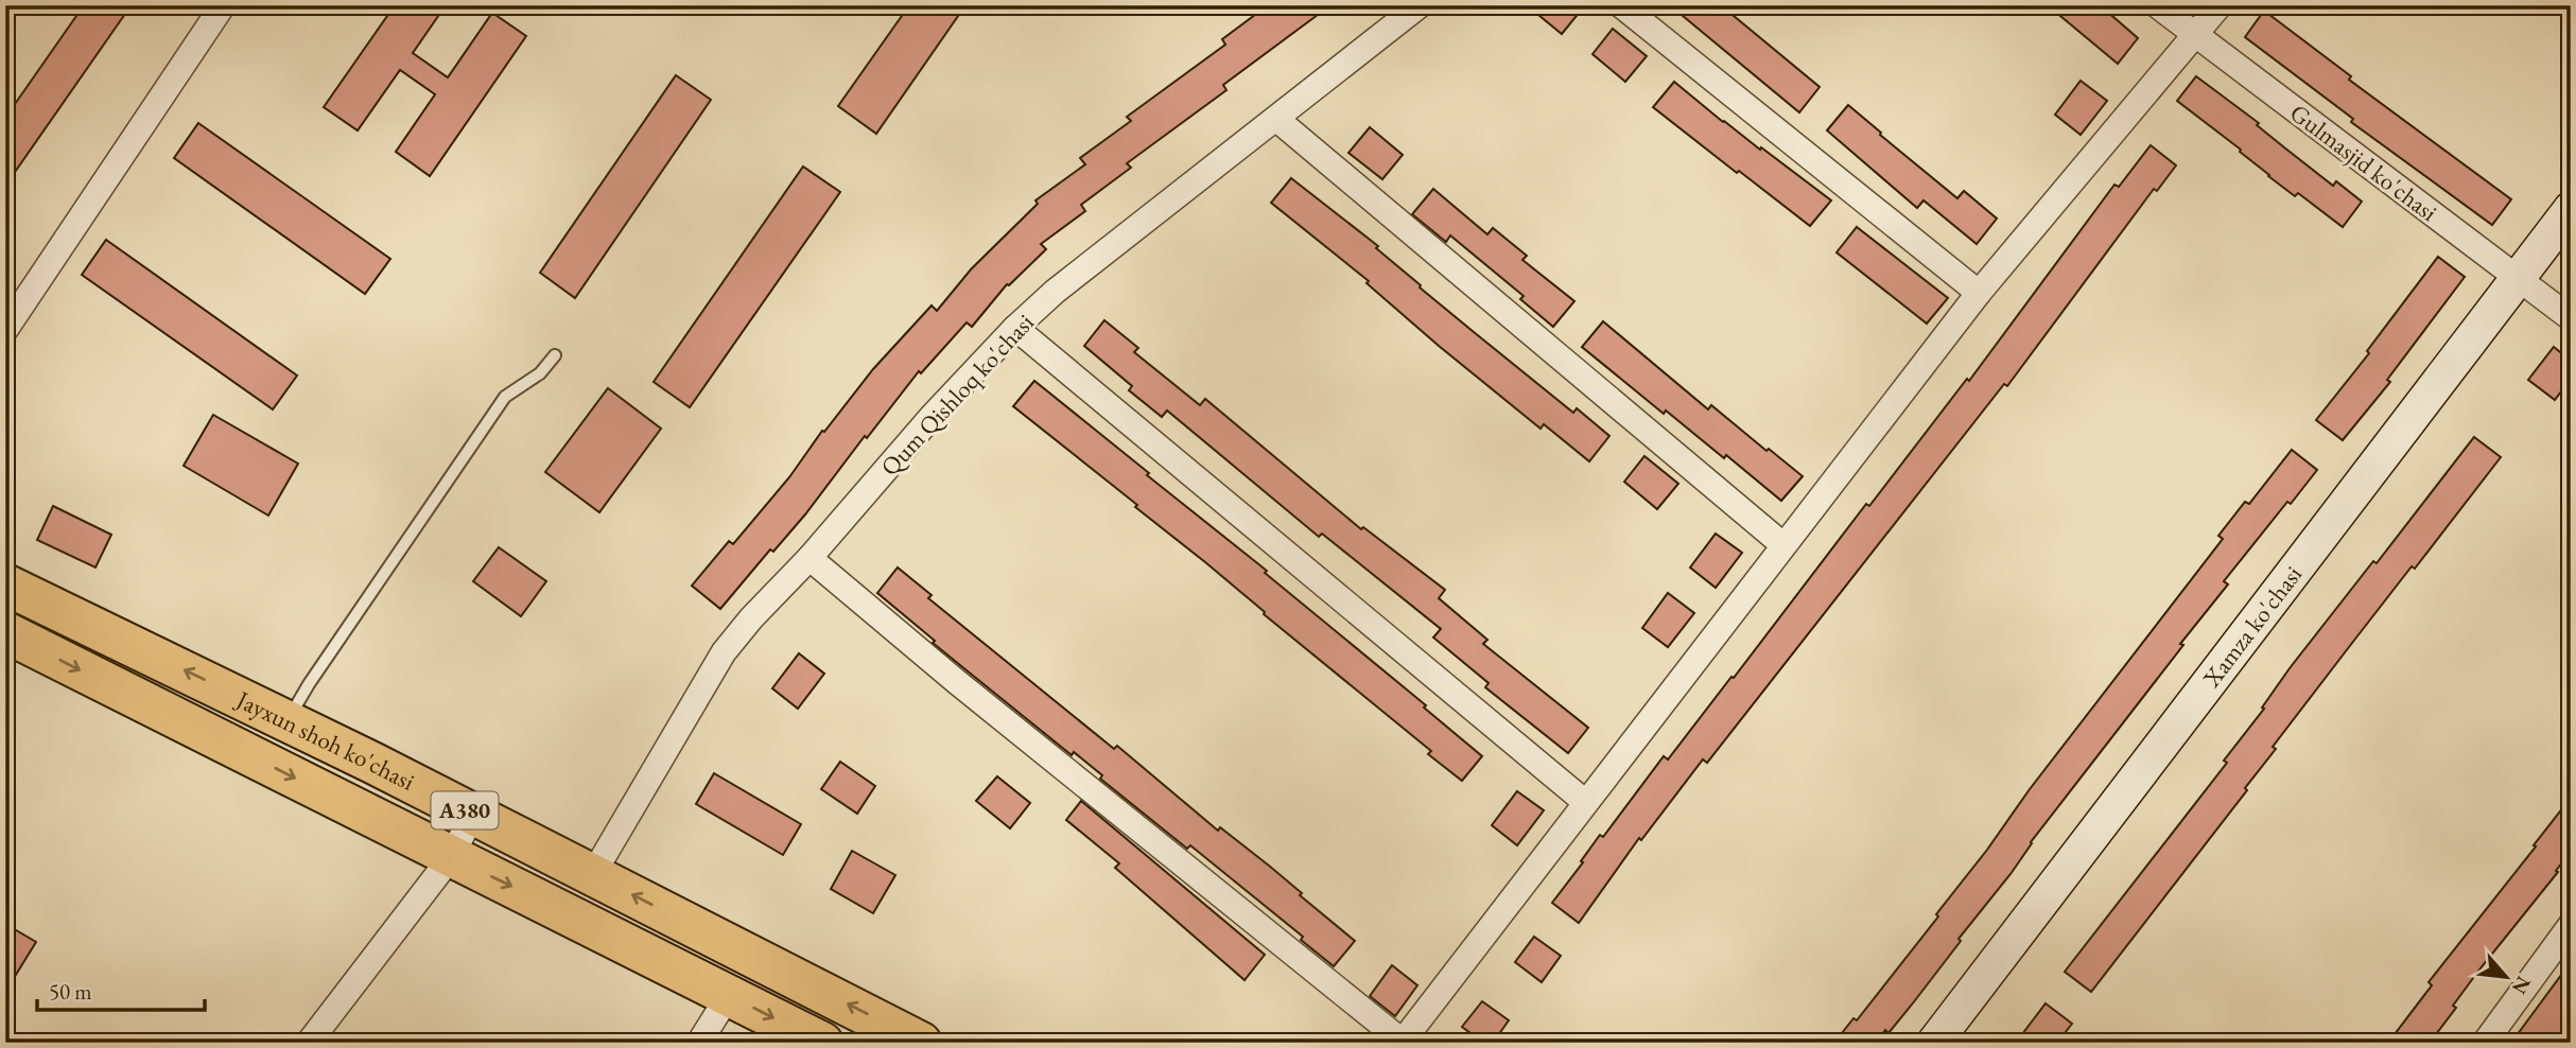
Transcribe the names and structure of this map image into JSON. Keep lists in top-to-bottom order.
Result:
{
  "streets": {
    "highway": ["Jayxun shoh ko'chasi", "A380"],
    "street": ["Gulmasjid ko'chasi", "Qum Qishloq ko'chasi", "Xamza ko'chasi"]
  },
  "crossings": [
    ["Gulmasjid ko'chasi", "Xamza ko'chasi"],
    ["Qum Qishloq ko'chasi", "Jayxun shoh ko'chasi"]
  ],
  "scale_bar": "50 m",
  "north": "bottom right"
}
